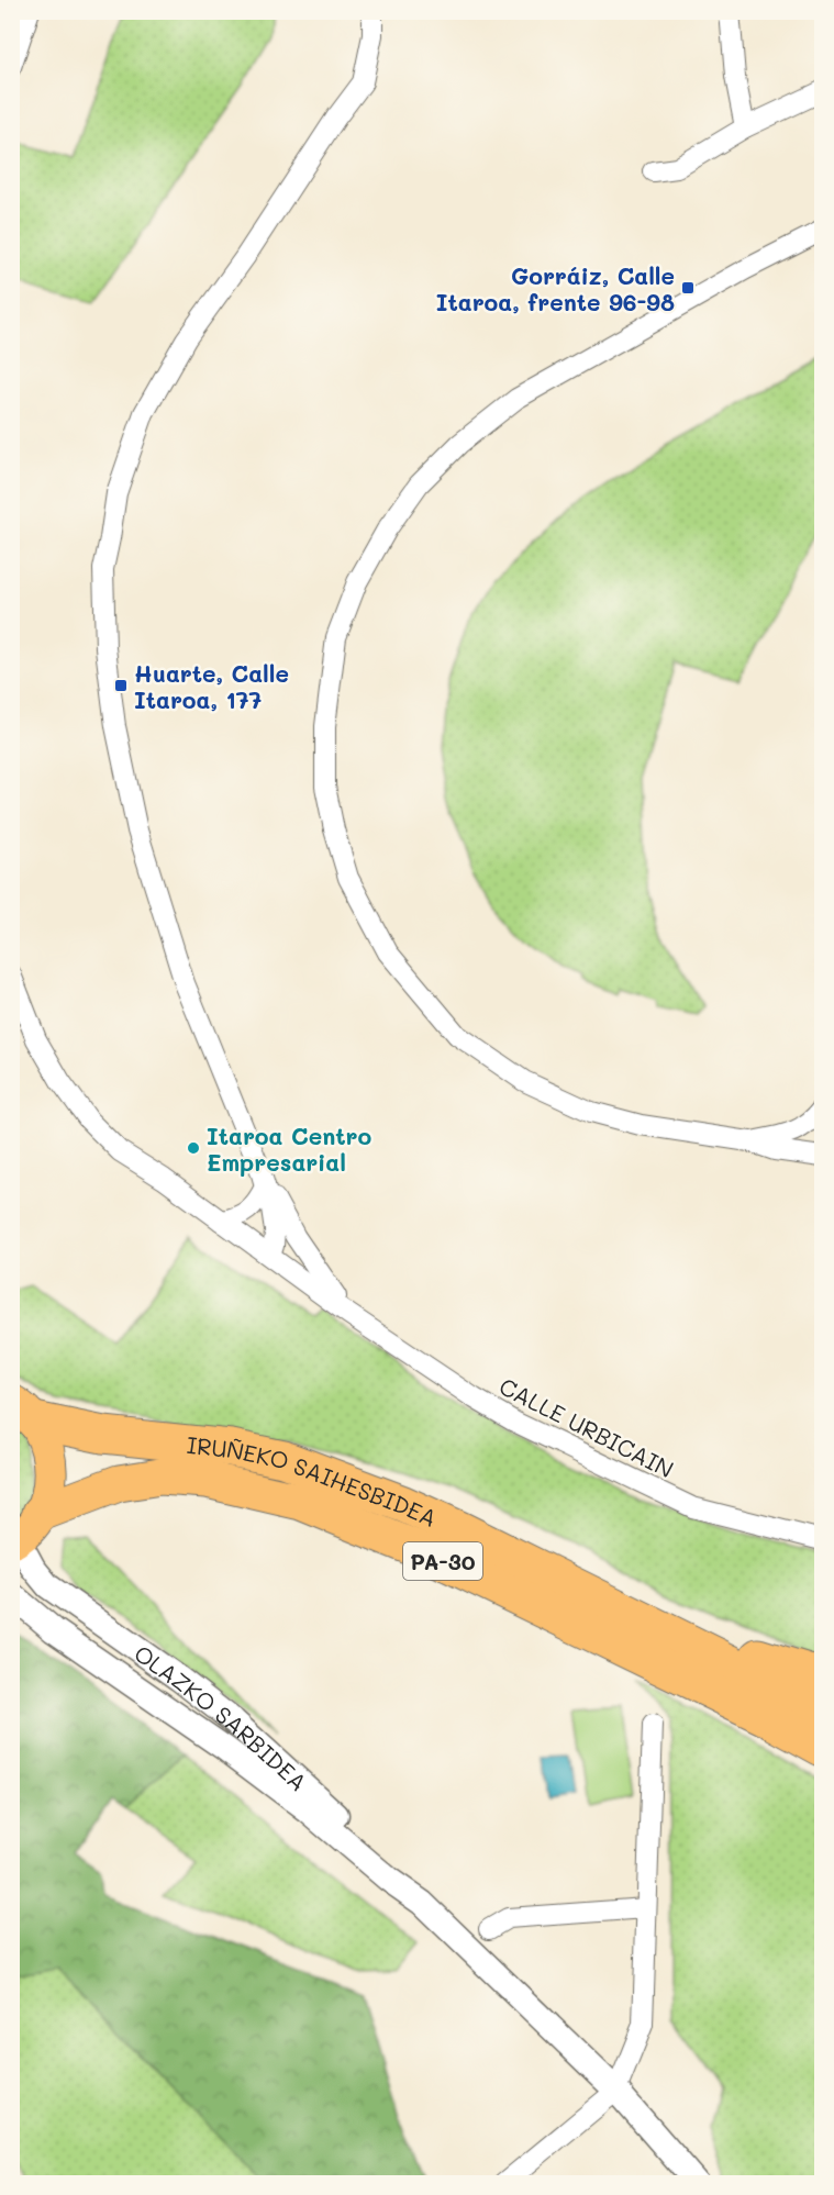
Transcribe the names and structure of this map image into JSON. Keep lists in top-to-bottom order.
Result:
{
  "streets": {
    "highway": ["IRUÑEKO SAIHESBIDEA", "PA-30"],
    "street": ["CALLE URBICAIN", "OLAZKO SARBIDEA"]
  },
  "crossings": [
    ["IRUÑEKO SAIHESBIDEA", "PA-30"],
    ["IRUÑEKO SAIHESBIDEA", "OLAZKO SARBIDEA"],
    ["PA-30", "OLAZKO SARBIDEA"]
  ],
  "places": {
    "transit": ["Gorráiz, Calle Itaroa, frente 96-98", "Huarte, Calle Itaroa, 177"],
    "other": ["Itaroa Centro Empresarial"]
  }
}
